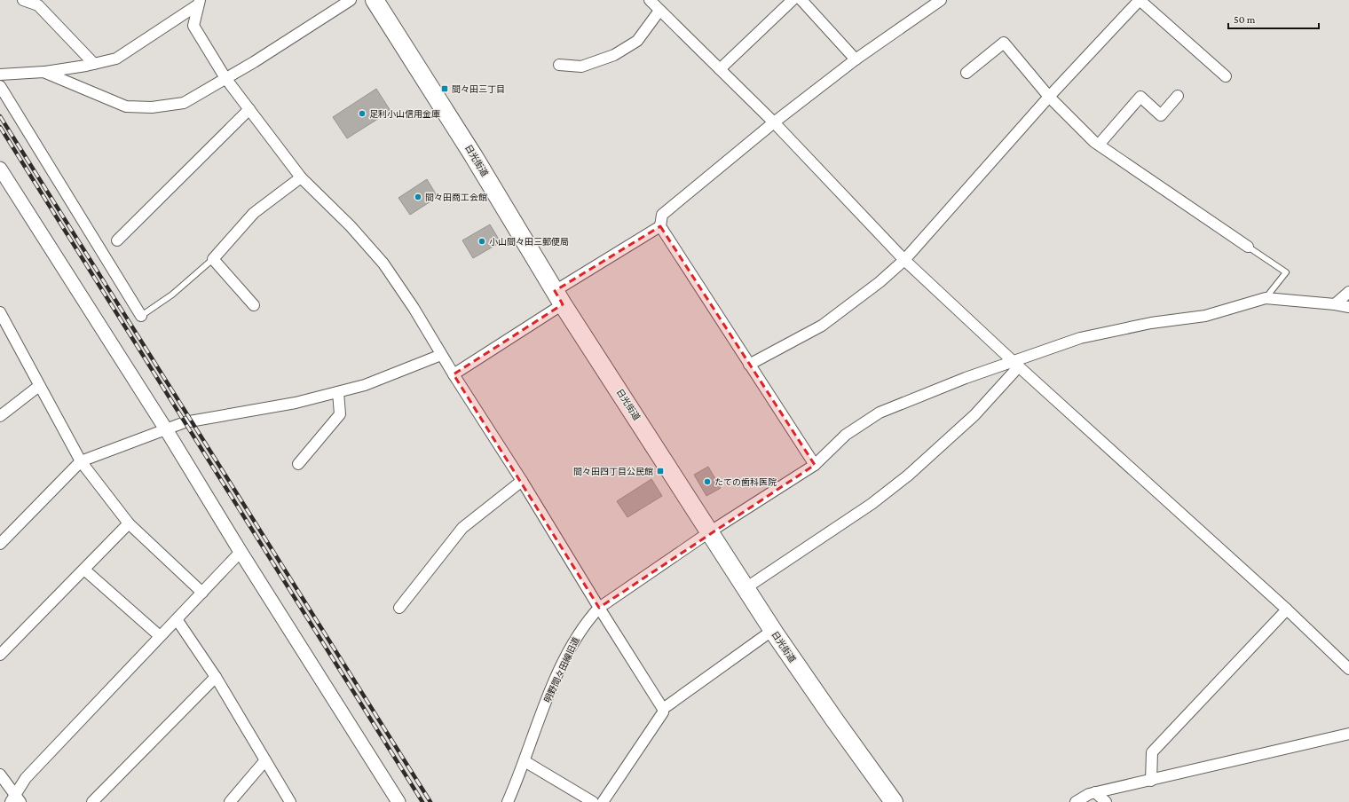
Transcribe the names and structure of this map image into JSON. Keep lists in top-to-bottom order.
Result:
{
  "streets": {
    "highway": ["日光街道"],
    "street": ["明野間々田線旧道"]
  },
  "crossings": [
    ["日光街道", "明野間々田線旧道"]
  ],
  "places": {
    "transit": ["間々田三丁目", "間々田四丁目公民館"],
    "other": [
      "足利小山信用金庫",
      "間々田商工会館",
      "小山間々田三郵便局",
      "たての歯科医院"
    ]
  },
  "scale_bar": "50 m"
}
